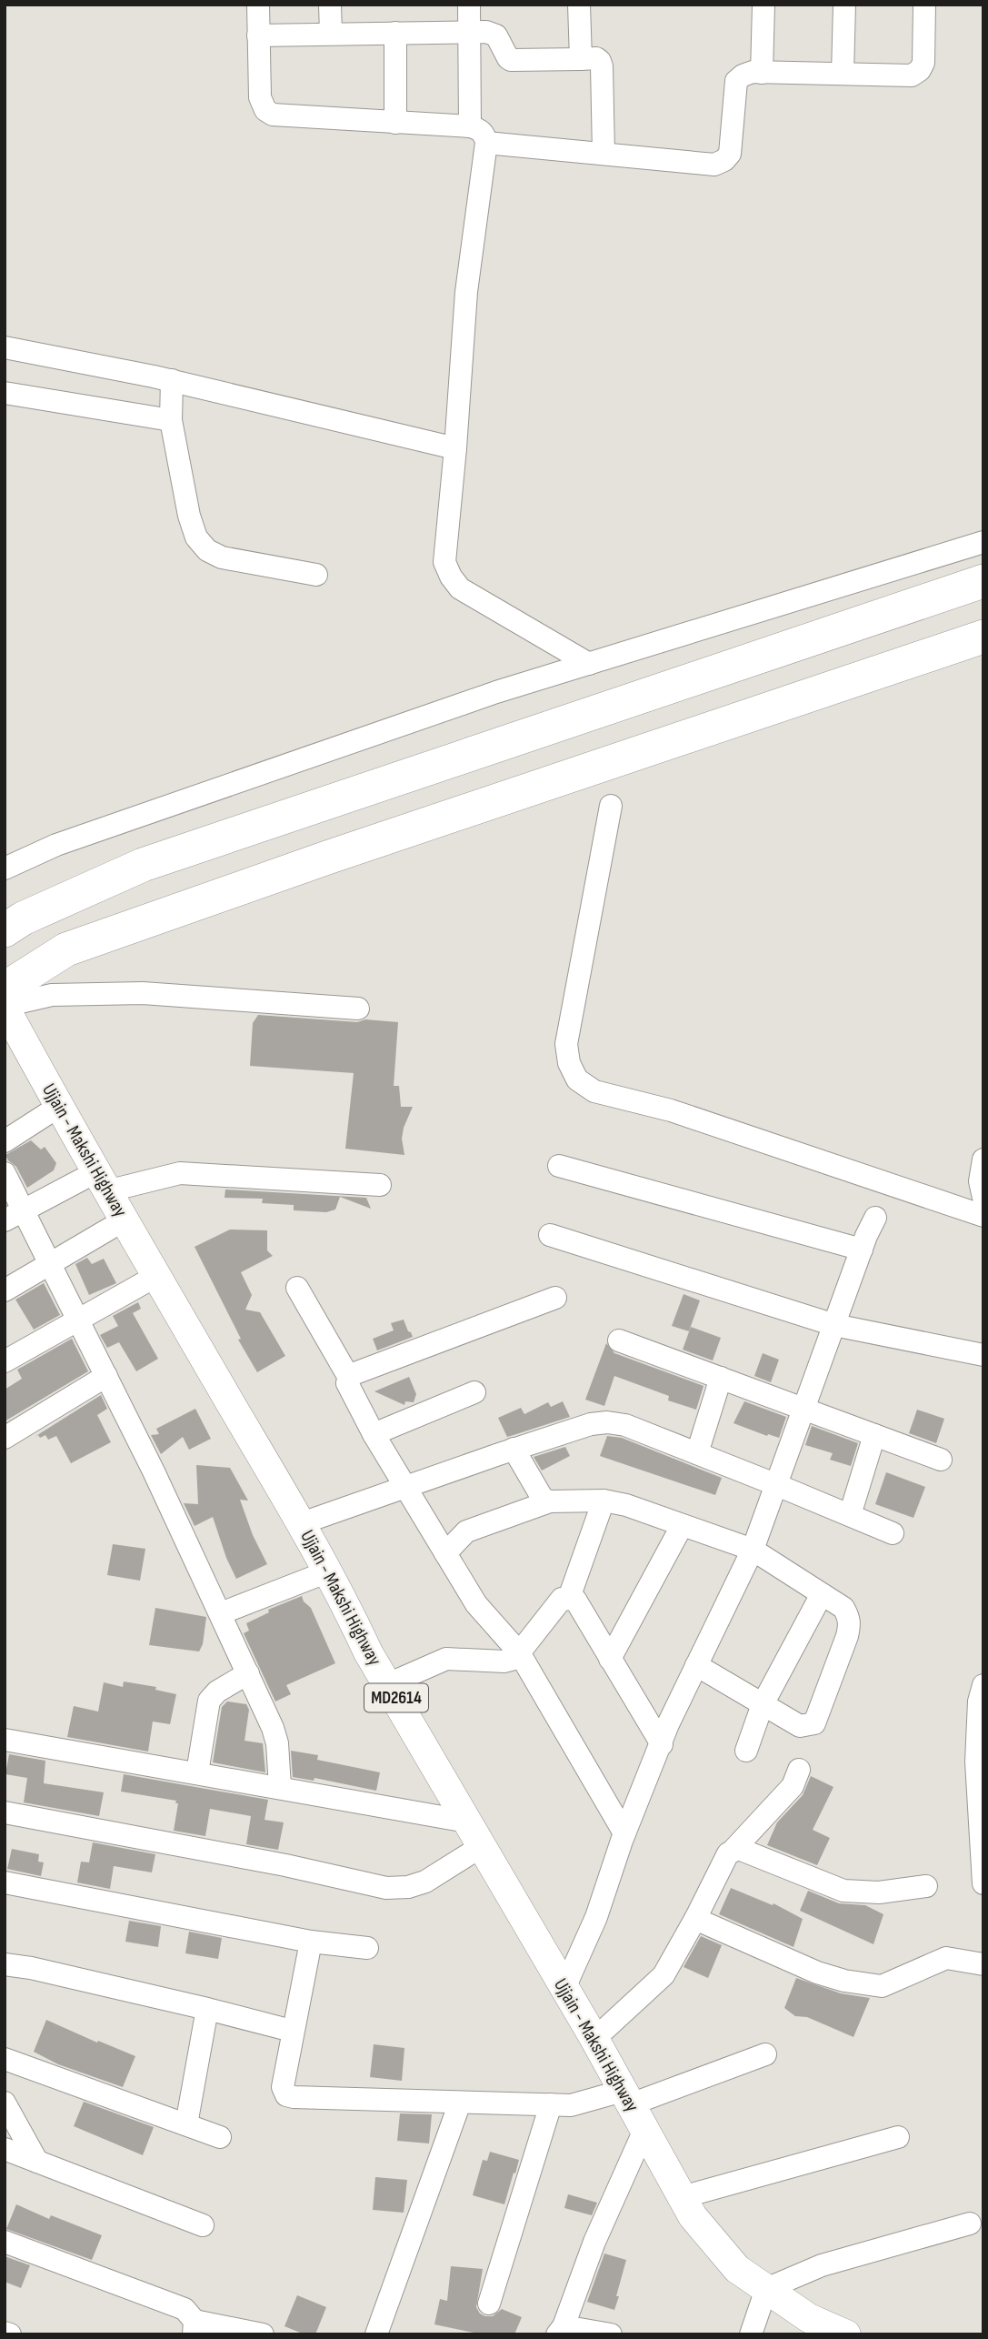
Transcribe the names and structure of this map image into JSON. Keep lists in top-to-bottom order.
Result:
{
  "streets": {
    "main road": ["Ujjain - Makshi Highway", "MD2614"]
  }
}
